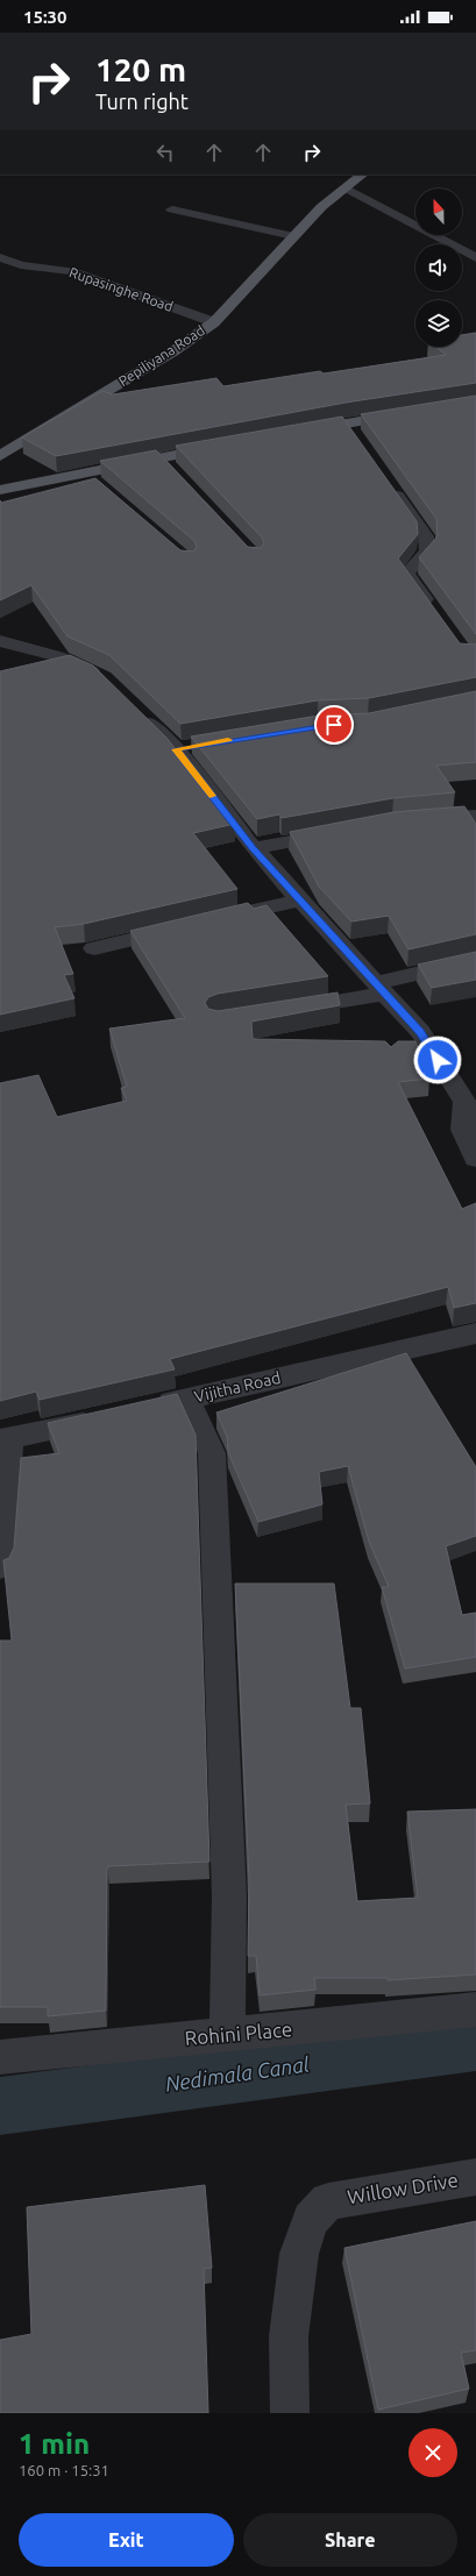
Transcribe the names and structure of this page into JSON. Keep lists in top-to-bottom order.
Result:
{
  "streets": {
    "main road": ["Pepiliyana Road"],
    "street": [
      "Rupasinghe Road",
      "Vijitha Road",
      "Rohini Place",
      "Willow Drive"
    ]
  },
  "crossings": [
    ["Rupasinghe Road", "Pepiliyana Road"]
  ],
  "water": ["Nedimala Canal"],
  "north": "top",
  "page": {
    "status": "15:30",
    "turn": ["120 m", "Turn right"],
    "heading": ["1 min", "160 m · 15:31"],
    "buttons": ["Exit", "Share"]
  }
}
